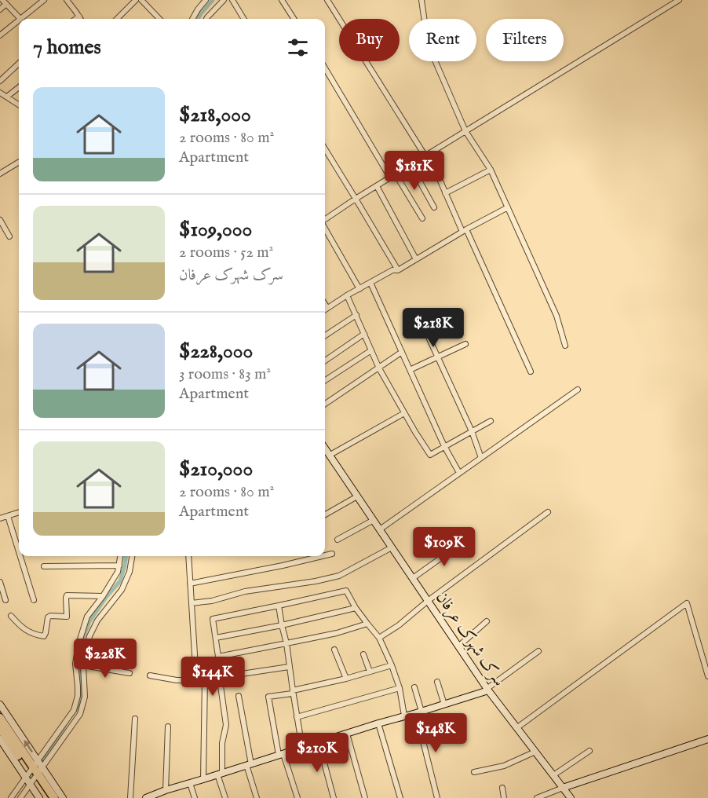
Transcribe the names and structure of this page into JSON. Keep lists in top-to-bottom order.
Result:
{
  "streets": {
    "street": ["سرک شهرک عرفان"]
  },
  "page": {
    "chip": ["Buy", "Rent", "Filters"],
    "heading": "7 homes",
    "list": [
      {
        "name": "$218,000",
        "note": "2 rooms · 80 m² · Apartment"
      },
      {
        "name": "$109,000",
        "note": "2 rooms · 52 m² · سرک شهرک عرفان"
      },
      {
        "name": "$228,000",
        "note": "3 rooms · 83 m² · Apartment"
      },
      {
        "name": "$210,000",
        "note": "2 rooms · 80 m² · Apartment"
      }
    ],
    "price": [
      "$181K",
      "$218K",
      "$109K",
      "$228K",
      "$144K",
      "$148K",
      "$210K"
    ]
  }
}
